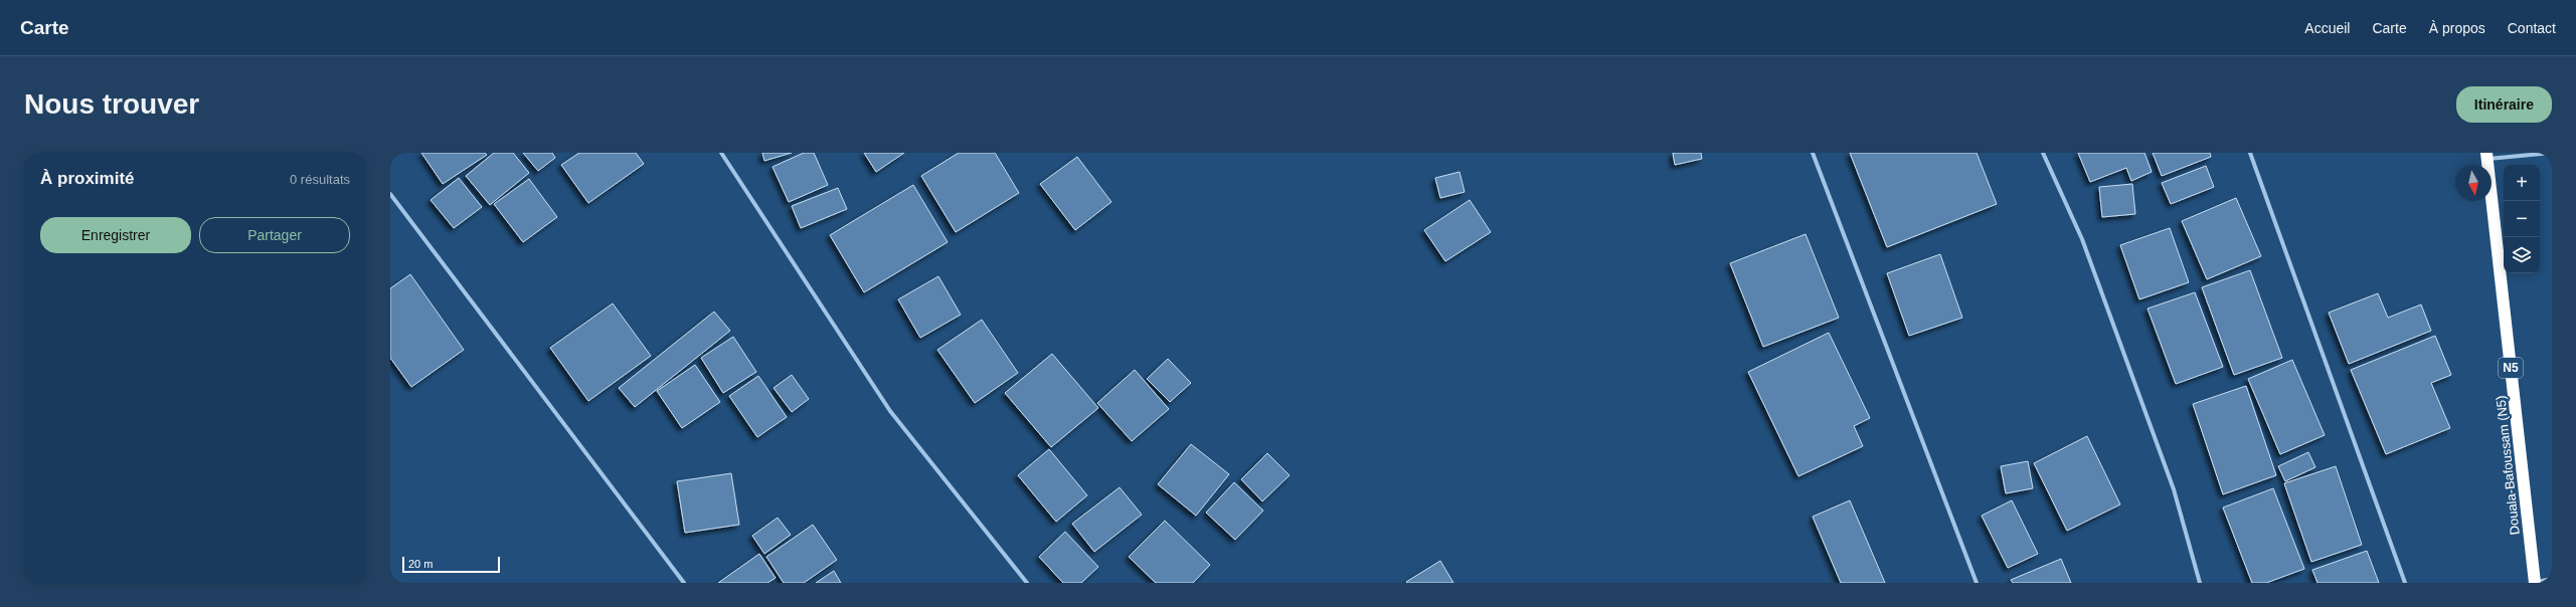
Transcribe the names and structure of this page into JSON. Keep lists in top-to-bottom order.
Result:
{
  "streets": {
    "highway": ["N5", "Douala-Bafoussam (N5)"]
  },
  "scale_bar": "20 m",
  "north": "bottom",
  "page": {
    "header": "Carte",
    "nav": [
      "Accueil",
      "Carte",
      "À propos",
      "Contact"
    ],
    "buttons": [
      "Itinéraire",
      ["Enregistrer", "Partager"]
    ],
    "title": "Nous trouver",
    "heading": ["À proximité", "0 résultats"],
    "map_buttons": ["+", "−"],
    "scale": "20 m"
  }
}
